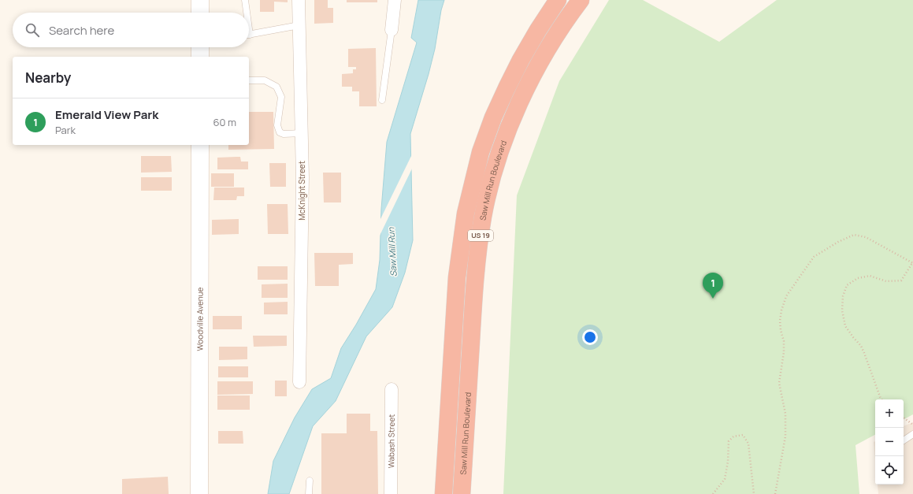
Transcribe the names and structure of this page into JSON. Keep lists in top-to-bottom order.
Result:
{
  "streets": {
    "highway": ["Saw Mill Run Boulevard", "US 19"],
    "street": ["McKnight Street", "Woodville Avenue", "Wabash Street"]
  },
  "water": ["Saw Mill Run"],
  "page": {
    "search": "Search here",
    "heading": "Nearby",
    "list": [
      {
        "mark": "1",
        "name": "Emerald View Park",
        "note": "Park",
        "value": "60 m"
      }
    ],
    "pins": "1",
    "map_buttons": ["+", "−"]
  }
}
